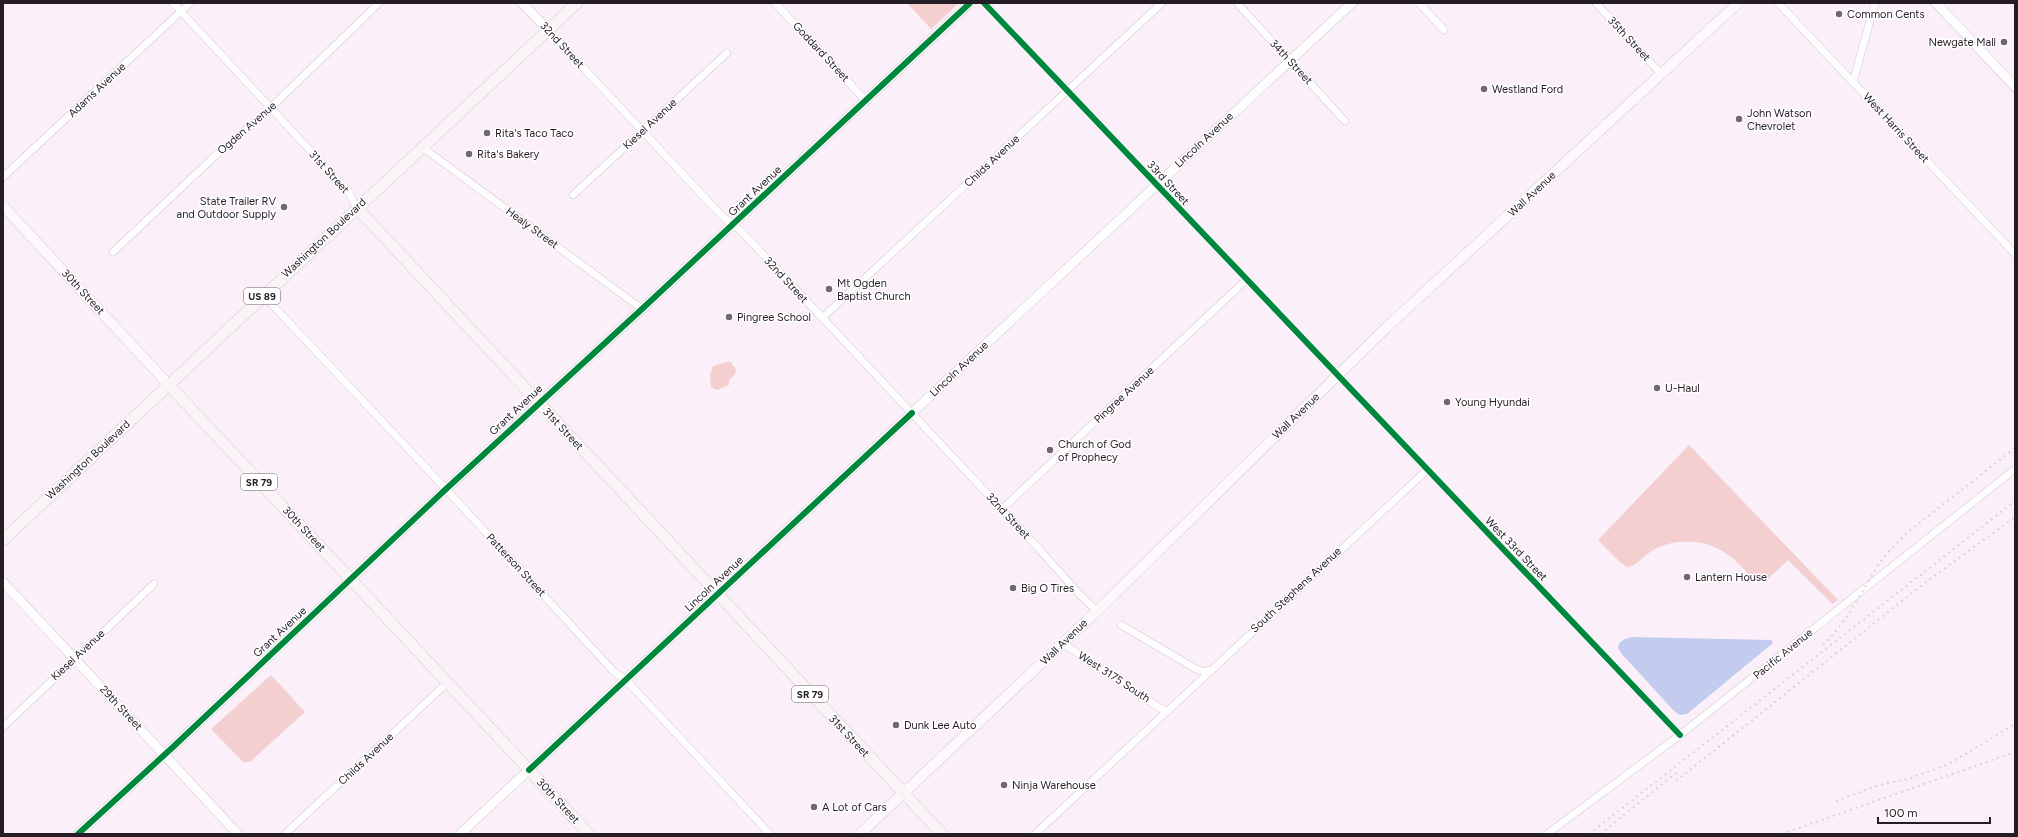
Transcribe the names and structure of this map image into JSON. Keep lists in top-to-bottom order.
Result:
{
  "streets": {
    "main road": [
      "31st Street",
      "Wall Avenue",
      "Washington Boulevard",
      "30th Street",
      "US 89",
      "SR 79"
    ],
    "street": [
      "35th Street",
      "32nd Street",
      "Goddard Street",
      "34th Street",
      "Adams Avenue",
      "Kiesel Avenue",
      "Ogden Avenue",
      "West Harris Street",
      "Lincoln Avenue",
      "Childs Avenue",
      "33rd Street",
      "Grant Avenue",
      "Healy Street",
      "Pingree Avenue",
      "West 33rd Street",
      "Patterson Street",
      "South Stephens Avenue",
      "Pacific Avenue",
      "West 3175 South",
      "29th Street"
    ]
  },
  "crossings": [
    ["35th Street", "Wall Avenue"],
    ["32nd Street", "Kiesel Avenue"],
    ["32nd Street", "Lincoln Avenue"],
    ["32nd Street", "Childs Avenue"],
    ["32nd Street", "Grant Avenue"],
    ["32nd Street", "Wall Avenue"],
    ["32nd Street", "Washington Boulevard"],
    ["32nd Street", "Pingree Avenue"],
    ["Goddard Street", "Grant Avenue"],
    ["34th Street", "Lincoln Avenue"],
    ["Adams Avenue", "31st Street"],
    ["Kiesel Avenue", "29th Street"],
    ["Ogden Avenue", "31st Street"],
    ["Lincoln Avenue", "31st Street"],
    ["Lincoln Avenue", "33rd Street"],
    ["Lincoln Avenue", "30th Street"],
    ["Lincoln Avenue", "Patterson Street"],
    ["Childs Avenue", "33rd Street"],
    ["Childs Avenue", "30th Street"],
    ["31st Street", "Grant Avenue"],
    ["31st Street", "Wall Avenue"],
    ["31st Street", "Washington Boulevard"],
    ["33rd Street", "Wall Avenue"],
    ["33rd Street", "Pingree Avenue"],
    ["33rd Street", "West 33rd Street"],
    ["Grant Avenue", "Healy Street"],
    ["Grant Avenue", "30th Street"],
    ["Grant Avenue", "Patterson Street"],
    ["Grant Avenue", "29th Street"],
    ["Wall Avenue", "West 33rd Street"],
    ["Wall Avenue", "West 3175 South"],
    ["Healy Street", "Washington Boulevard"],
    ["Washington Boulevard", "30th Street"],
    ["Washington Boulevard", "Patterson Street"],
    ["West 33rd Street", "South Stephens Avenue"],
    ["West 33rd Street", "Pacific Avenue"],
    ["South Stephens Avenue", "West 3175 South"]
  ],
  "places": [
    "Common Cents",
    "Newgate Mall",
    "Westland Ford",
    "John Watson Chevrolet",
    "Rita's Taco Taco",
    "Rita's Bakery",
    "State Trailer RV and Outdoor Supply",
    "Mt Ogden Baptist Church",
    "Pingree School",
    "U-Haul",
    "Young Hyundai",
    "Church of God of Prophecy",
    "Lantern House",
    "Big O Tires",
    "Dunk Lee Auto",
    "Ninja Warehouse",
    "A Lot of Cars"
  ],
  "scale_bar": "100 m"
}
